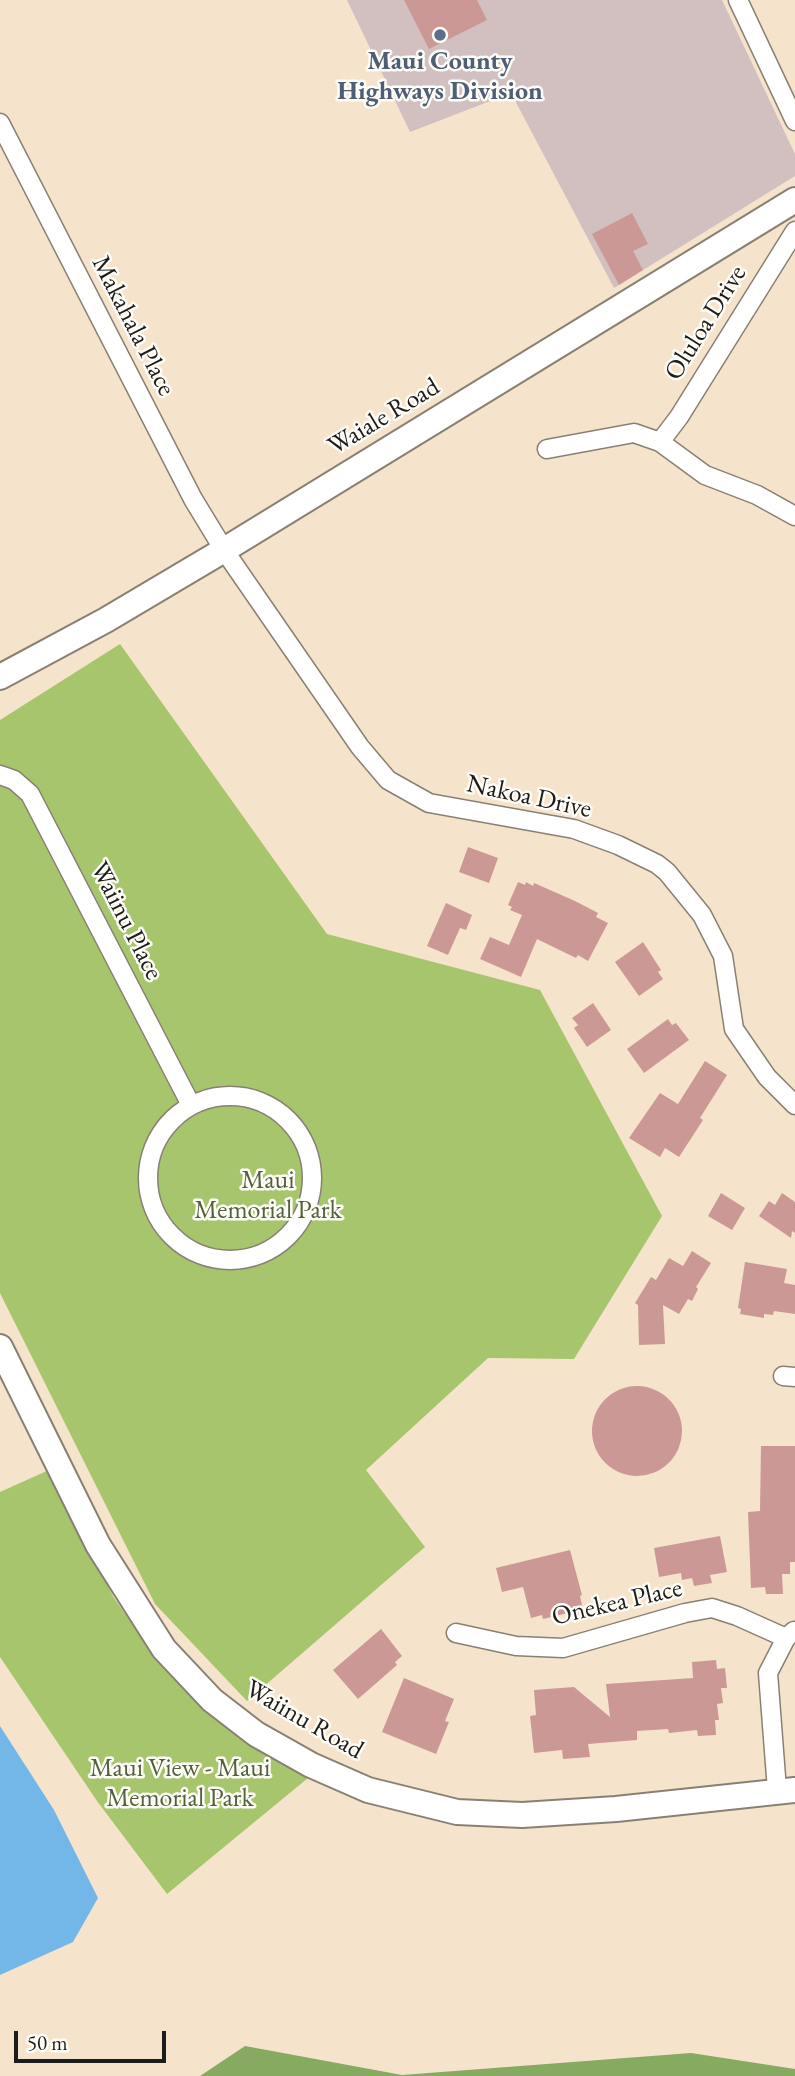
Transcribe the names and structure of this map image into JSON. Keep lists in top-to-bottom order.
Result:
{
  "streets": {
    "street": [
      "Oluloa Drive",
      "Makahala Place",
      "Waiale Road",
      "Nakoa Drive",
      "Waiinu Place",
      "Onekea Place",
      "Waiinu Road"
    ]
  },
  "crossings": [
    ["Makahala Place", "Waiale Road"],
    ["Makahala Place", "Nakoa Drive"],
    ["Waiale Road", "Nakoa Drive"],
    ["Onekea Place", "Waiinu Road"]
  ],
  "parks": ["Maui Memorial Park", "Maui View - Maui Memorial Park"],
  "places": ["Maui County Highways Division"],
  "scale_bar": "50 m"
}
